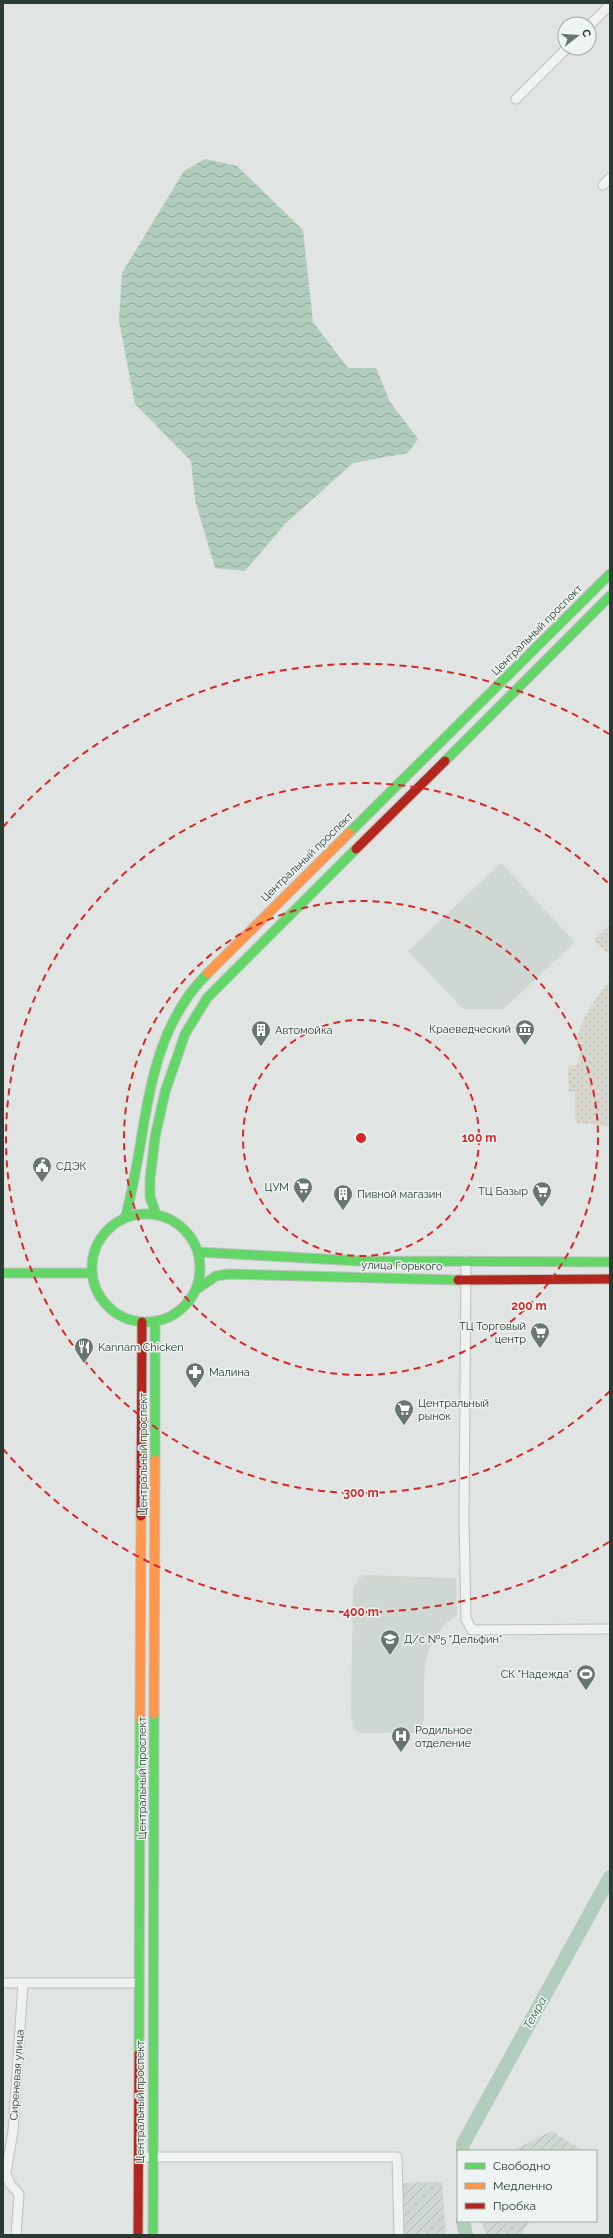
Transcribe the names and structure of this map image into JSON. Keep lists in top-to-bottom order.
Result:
{
  "streets": {
    "main road": ["Центральный проспект", "улица Горького"],
    "street": ["Сиреневая улица"]
  },
  "crossings": [
    ["Центральный проспект", "улица Горького"]
  ],
  "water": ["Темра"],
  "places": {
    "museum": ["Краеведческий"],
    "building": ["Автомойка", "Пивной магазин"],
    "public building": ["СДЭК"],
    "supermarket": [
      "ЦУМ",
      "ТЦ Базыр",
      "ТЦ Торговый центр",
      "Центральный рынок"
    ],
    "restaurant": ["Kannam Chicken"],
    "pharmacy": ["Малина"],
    "school or university": ["Д/c №5 \"Дельфин\""],
    "sports": ["СК \"Надежда\""],
    "hospital": ["Родильное отделение"]
  },
  "legend": ["Свободно", "Медленно", "Пробка"],
  "north": "right",
  "rings": [
    "100 m",
    "200 m",
    "300 m",
    "400 m"
  ]
}
